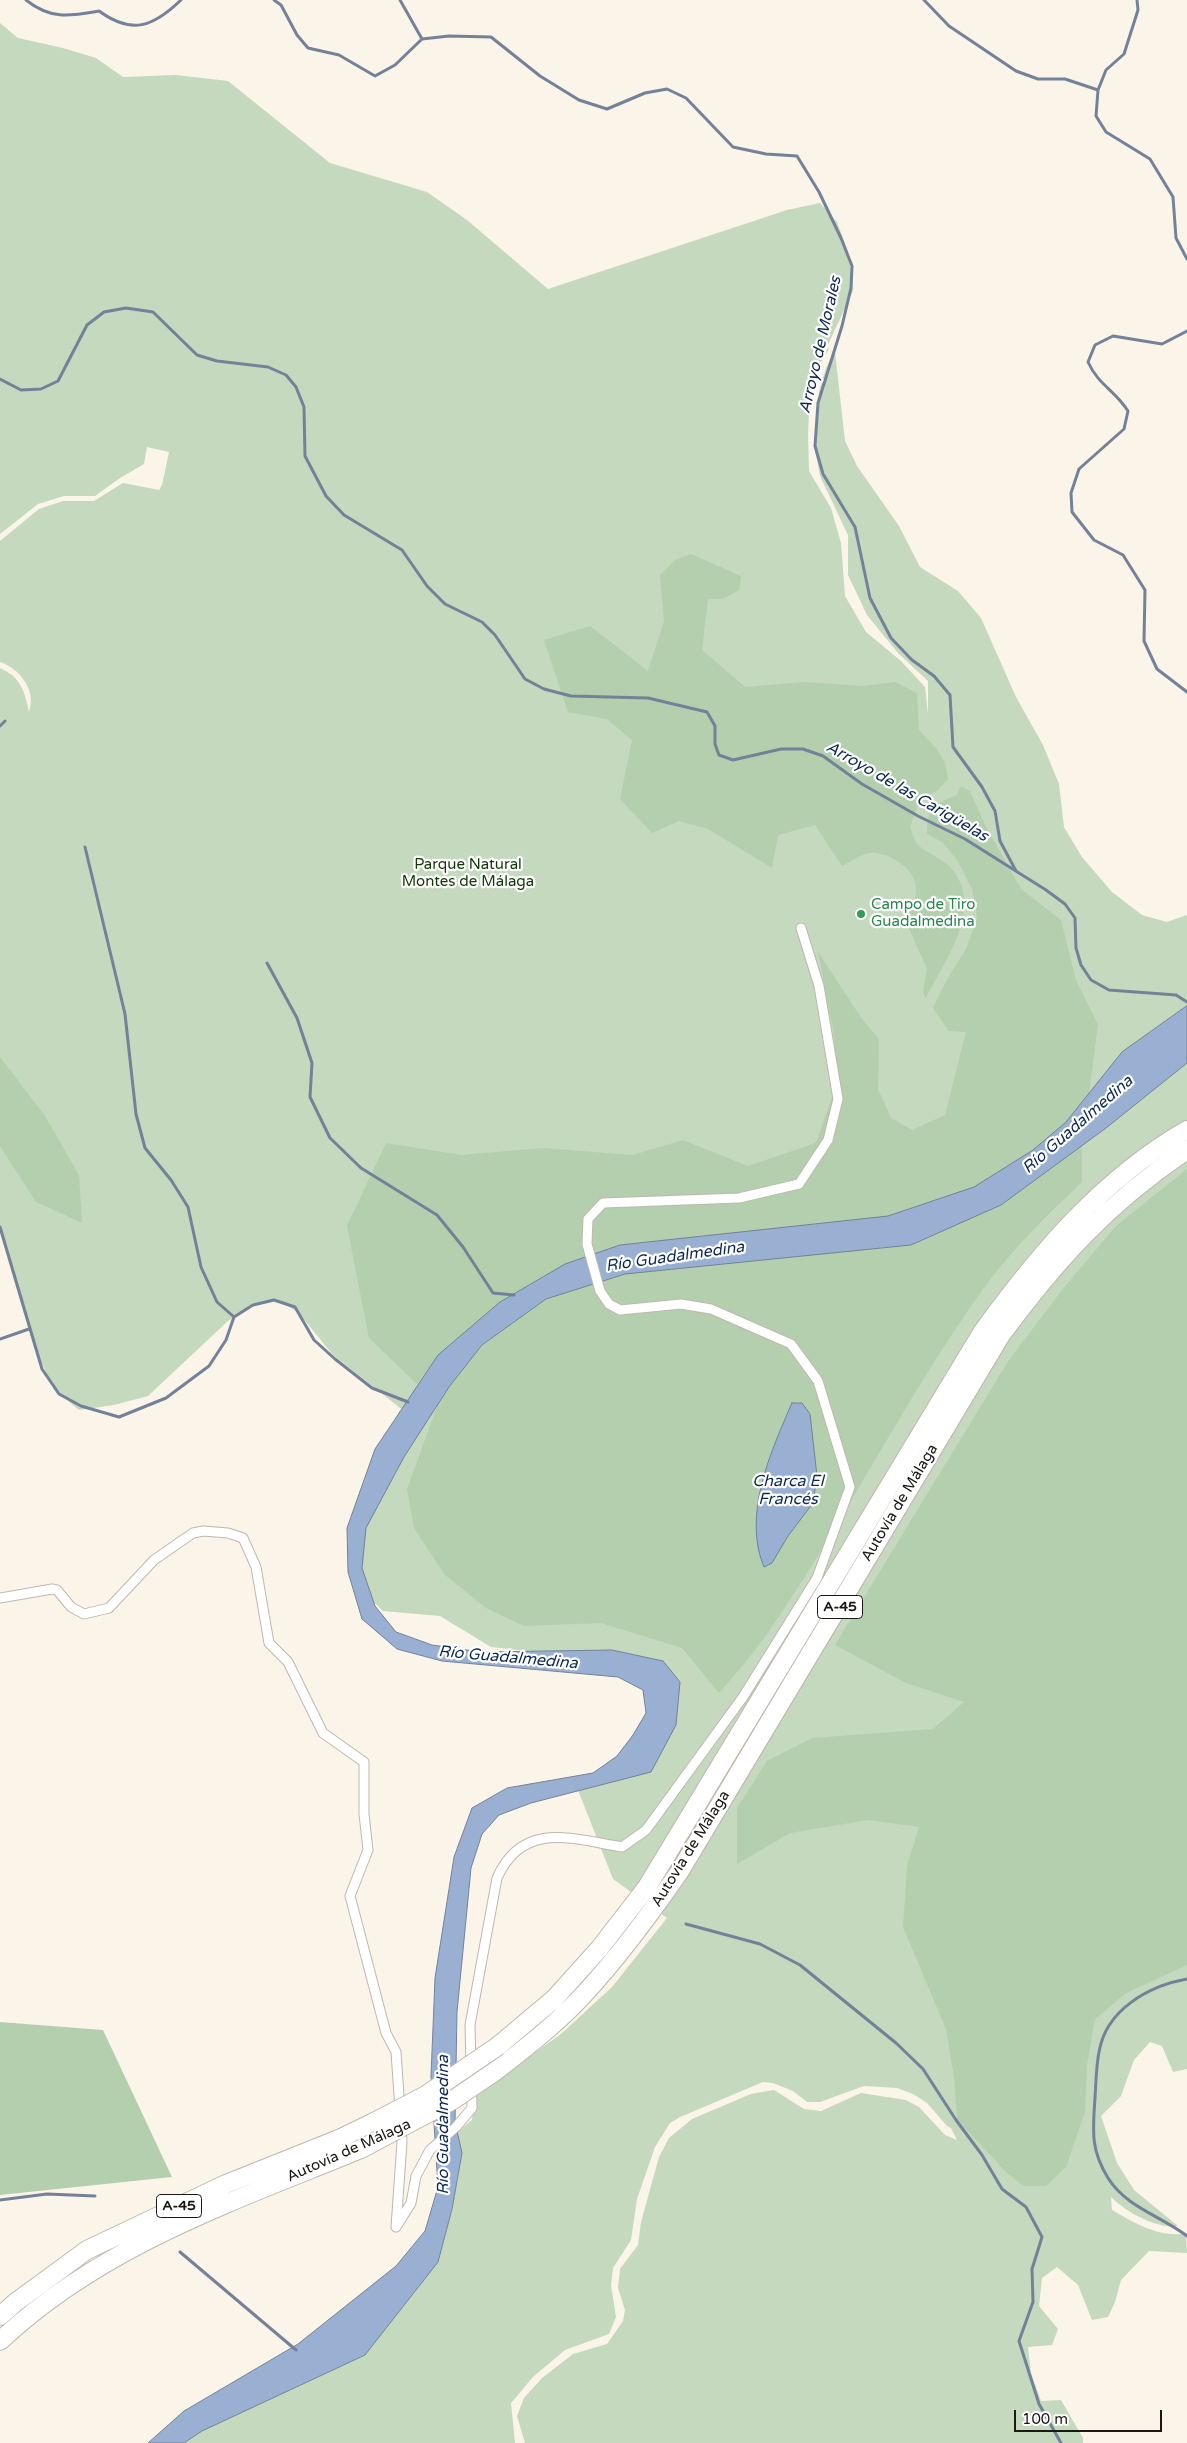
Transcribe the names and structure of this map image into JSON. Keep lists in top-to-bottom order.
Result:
{
  "streets": {
    "highway": ["Autovía de Málaga", "A-45"]
  },
  "water": [
    "Arroyo de Morales",
    "Arroyo de las Carigüelas",
    "Río Guadalmedina",
    "Charca El Francés"
  ],
  "parks": ["Parque Natural Montes de Málaga"],
  "places": ["Campo de Tiro Guadalmedina"],
  "scale_bar": "100 m"
}
